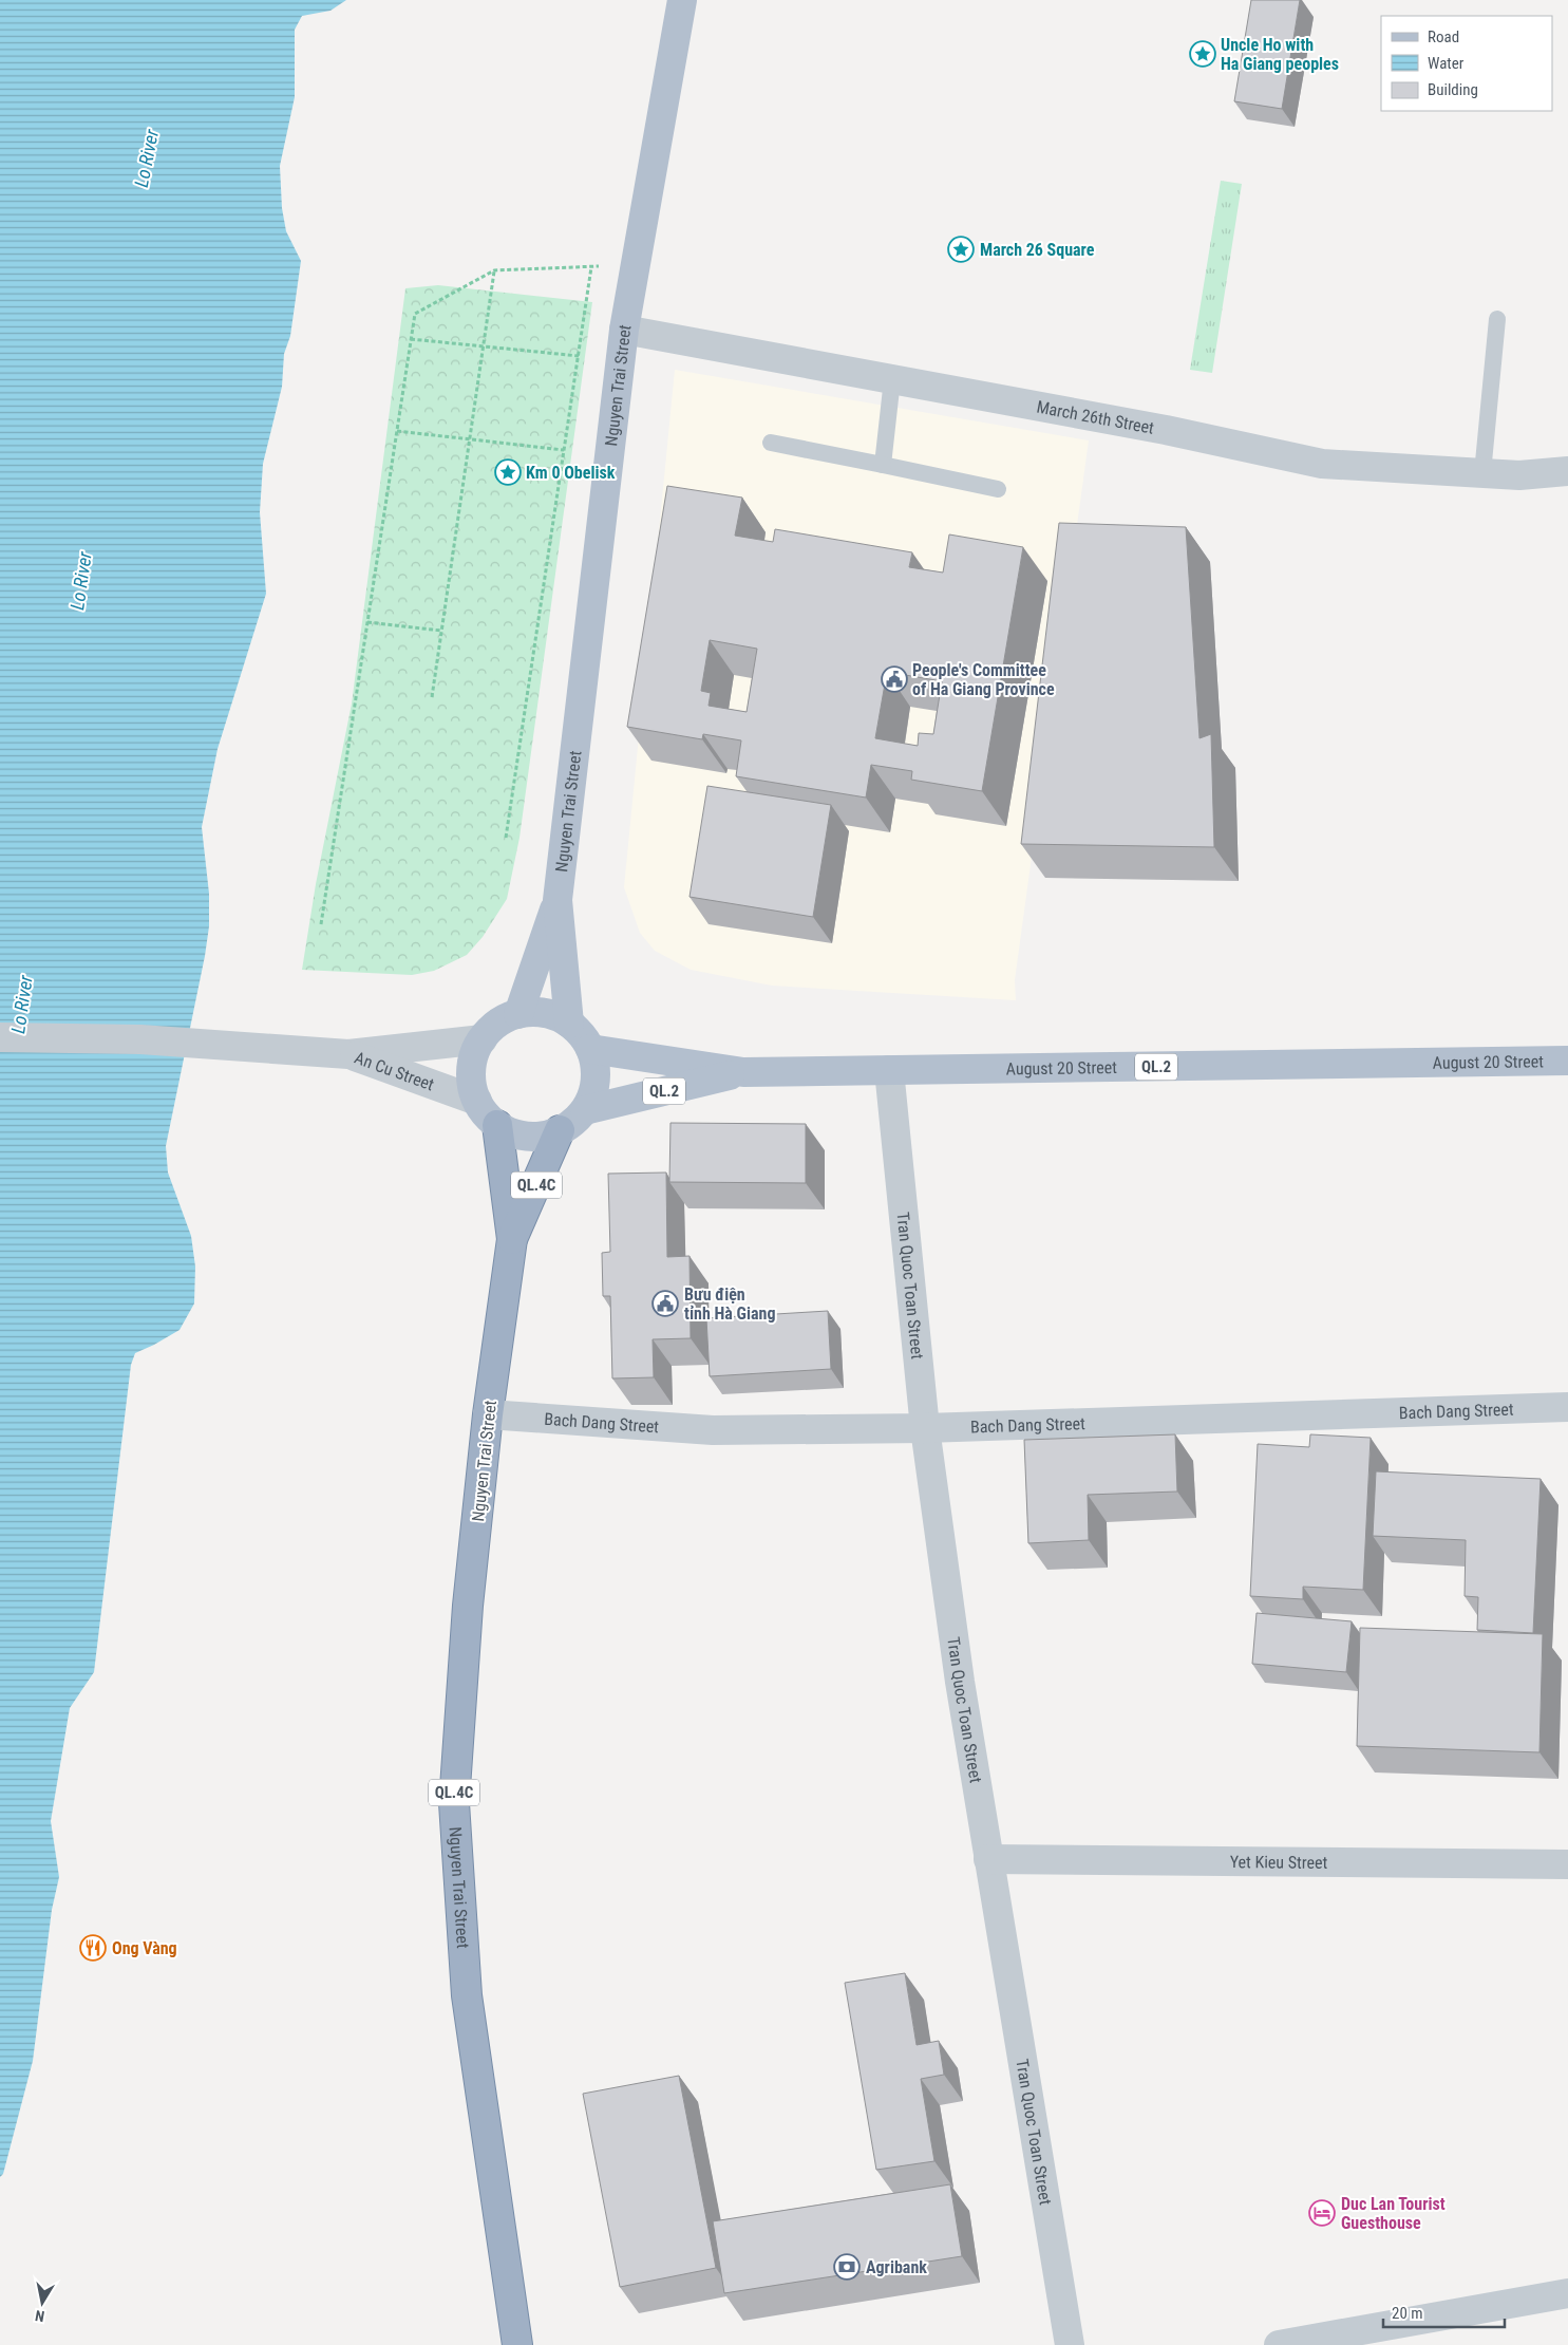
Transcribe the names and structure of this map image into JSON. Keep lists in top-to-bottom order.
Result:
{
  "streets": {
    "highway": ["Nguyen Trai Street", "QL.4C"],
    "main road": ["August 20 Street", "QL.2"],
    "street": [
      "March 26th Street",
      "An Cu Street",
      "Tran Quoc Toan Street",
      "Bach Dang Street",
      "Yet Kieu Street"
    ]
  },
  "crossings": [
    ["Nguyen Trai Street", "March 26th Street"],
    ["Nguyen Trai Street", "August 20 Street"],
    ["Nguyen Trai Street", "An Cu Street"],
    ["Nguyen Trai Street", "Bach Dang Street"],
    ["August 20 Street", "An Cu Street"],
    ["August 20 Street", "Tran Quoc Toan Street"],
    ["Tran Quoc Toan Street", "Bach Dang Street"],
    ["Tran Quoc Toan Street", "Yet Kieu Street"]
  ],
  "water": ["Lo River"],
  "places": {
    "place": ["Uncle Ho with Ha Giang peoples", "March 26 Square", "Km 0 Obelisk"],
    "public building": ["People's Committee of Ha Giang Province", "Bưu điện tỉnh Hà Giang"],
    "restaurant": ["Ong Vàng"],
    "hotel": ["Duc Lan Tourist Guesthouse"],
    "bank": ["Agribank"]
  },
  "legend": ["Road", "Water", "Building"],
  "scale_bar": "20 m",
  "north": "bottom"
}
